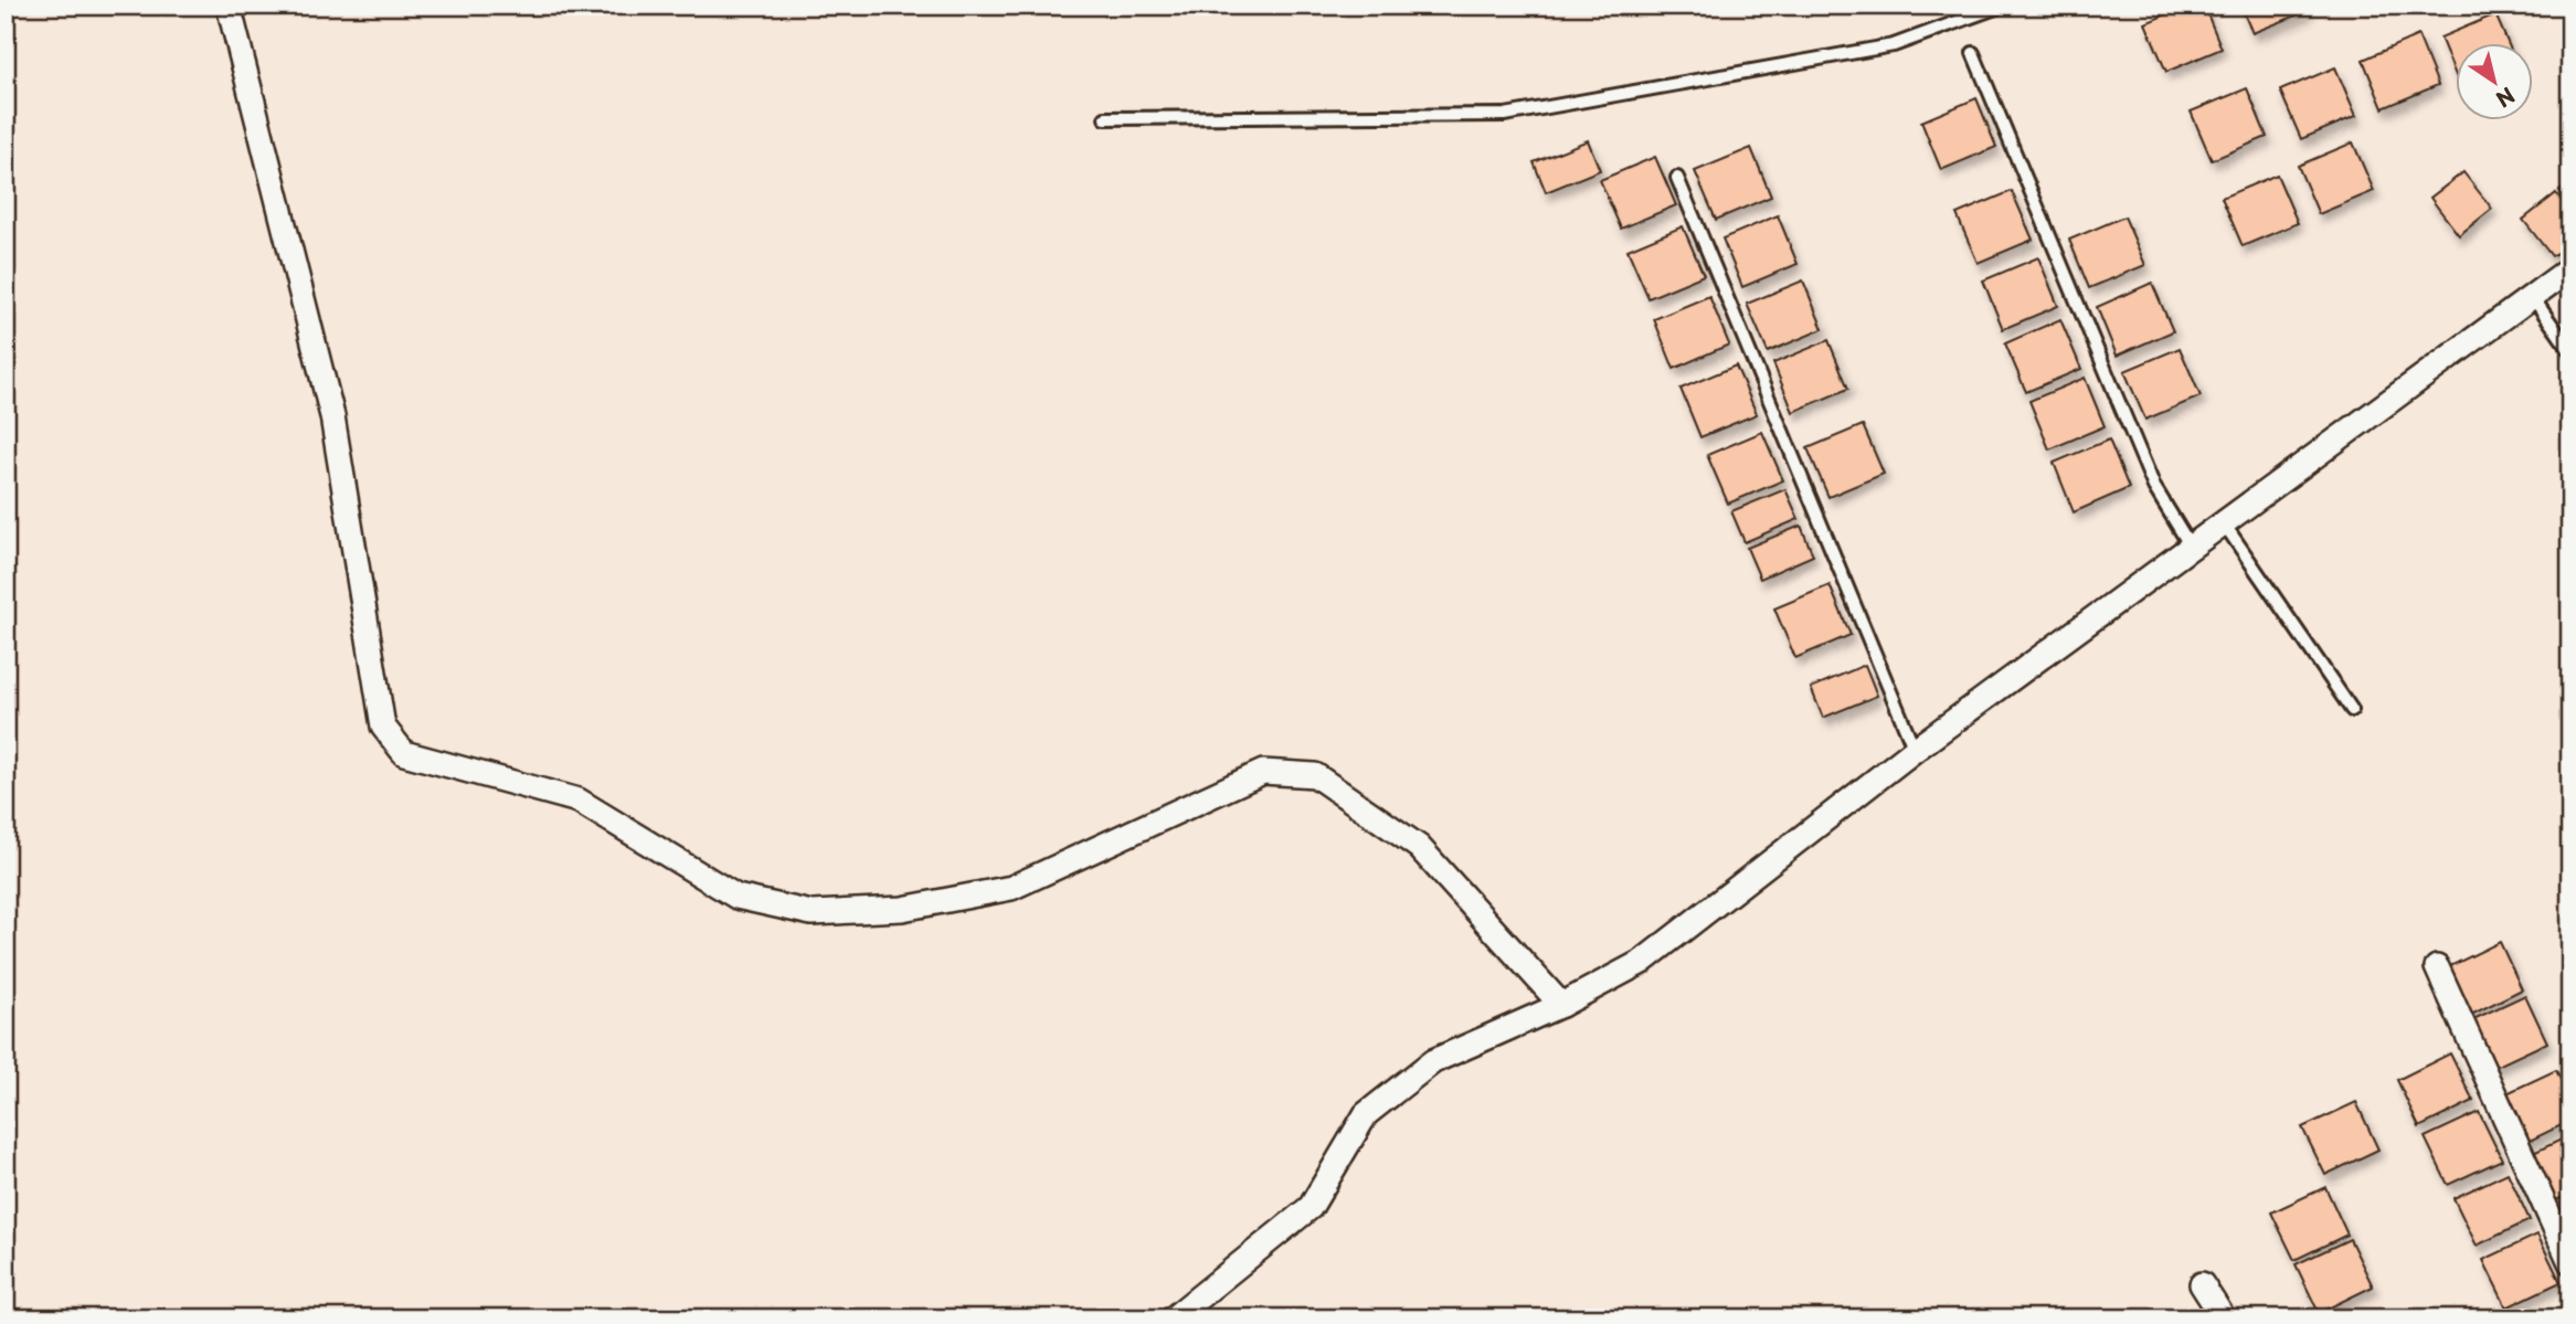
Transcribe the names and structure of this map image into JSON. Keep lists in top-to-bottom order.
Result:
{
  "north": "bottom right"
}
